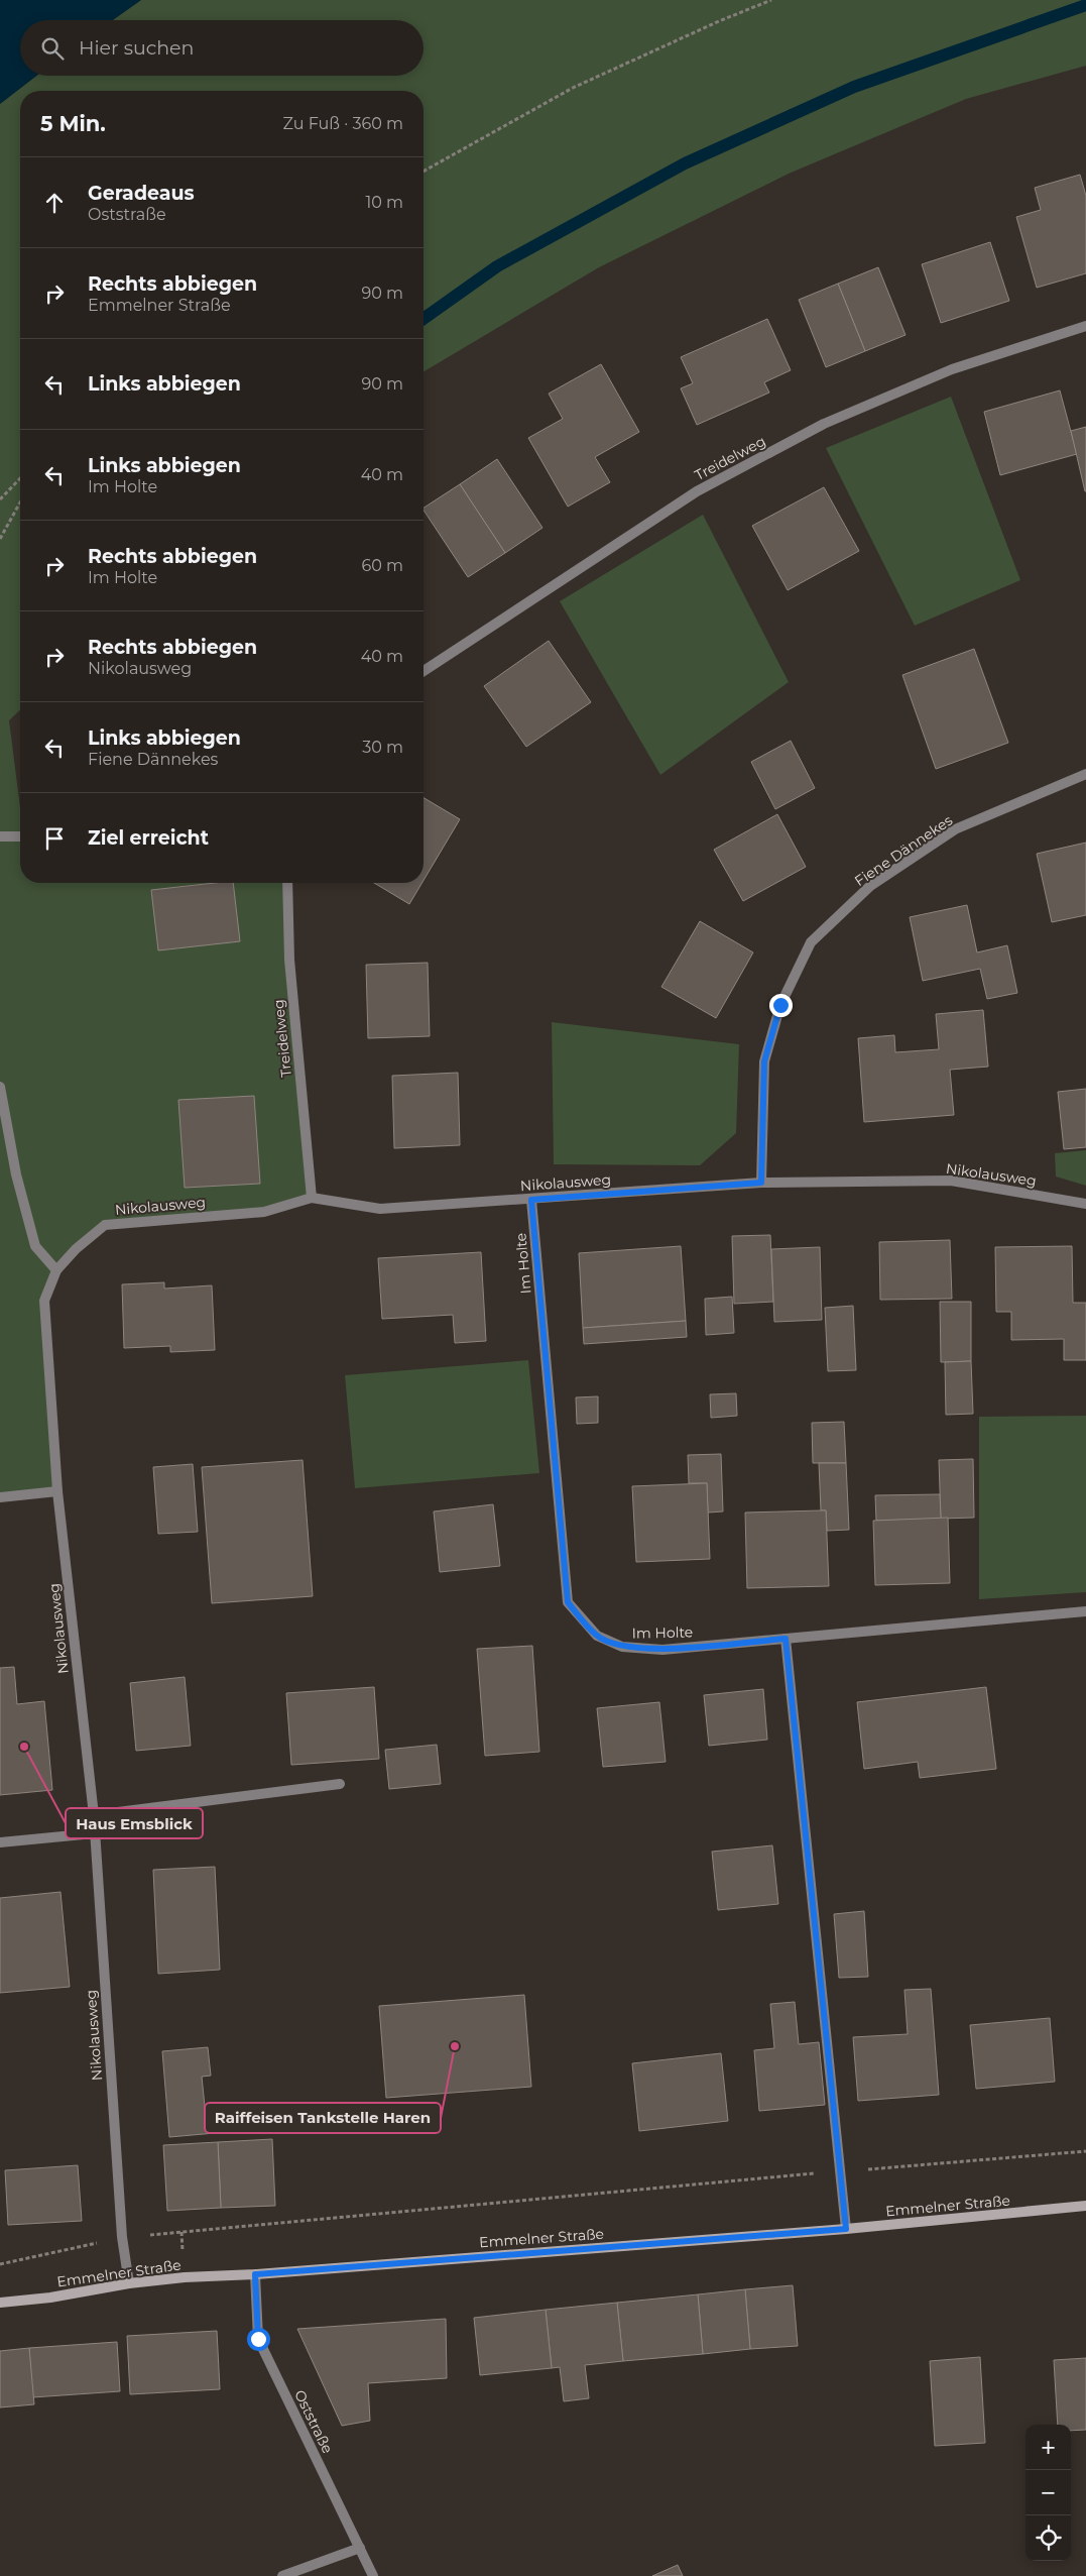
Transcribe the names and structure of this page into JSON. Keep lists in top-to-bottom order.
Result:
{
  "streets": {
    "street": [
      "Treidelweg",
      "Fiene Dännekes",
      "Nikolausweg",
      "Im Holte",
      "Emmelner Straße",
      "Oststraße"
    ]
  },
  "crossings": [
    ["Treidelweg", "Nikolausweg"],
    ["Fiene Dännekes", "Nikolausweg"],
    ["Nikolausweg", "Im Holte"],
    ["Nikolausweg", "Emmelner Straße"],
    ["Emmelner Straße", "Oststraße"]
  ],
  "places": ["Haus Emsblick", "Raiffeisen Tankstelle Haren"],
  "page": {
    "search": "Hier suchen",
    "heading": ["5 Min.", "Zu Fuß · 360 m"],
    "list": [
      ["Geradeaus", "Oststraße", "10 m"],
      ["Rechts abbiegen", "Emmelner Straße", "90 m"],
      ["Links abbiegen", "90 m"],
      ["Links abbiegen", "Im Holte", "40 m"],
      ["Rechts abbiegen", "Im Holte", "60 m"],
      ["Rechts abbiegen", "Nikolausweg", "40 m"],
      ["Links abbiegen", "Fiene Dännekes", "30 m"],
      "Ziel erreicht"
    ],
    "map_buttons": ["+", "−"]
  }
}
